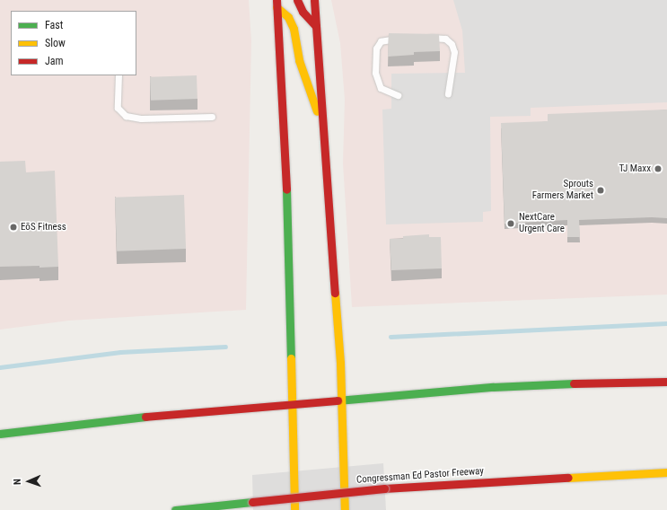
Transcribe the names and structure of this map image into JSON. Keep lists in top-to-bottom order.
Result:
{
  "streets": {
    "main road": ["Congressman Ed Pastor Freeway"]
  },
  "places": [
    "TJ Maxx",
    "Sprouts Farmers Market",
    "NextCare Urgent Care",
    "EōS Fitness"
  ],
  "legend": ["Fast", "Slow", "Jam"],
  "north": "left"
}
